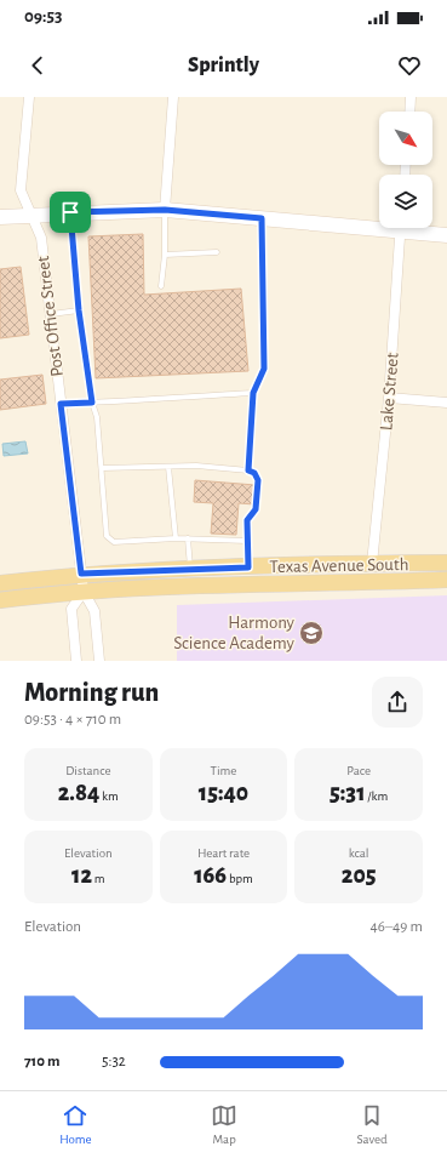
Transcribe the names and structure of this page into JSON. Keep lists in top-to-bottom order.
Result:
{
  "streets": {
    "main road": ["Texas Avenue South"],
    "street": ["Post Office Street", "Lake Street"]
  },
  "crossings": [
    ["Post Office Street", "Texas Avenue South"],
    ["Lake Street", "Texas Avenue South"]
  ],
  "places": {
    "school or university": ["Harmony Science Academy"]
  },
  "north": "bottom right",
  "page": {
    "status": "09:53",
    "header": "Sprintly",
    "heading": ["Morning run", "09:53 · 4 × 710 m"],
    "stats": [
      ["Distance", "2.84 km"],
      ["Time", "15:40"],
      ["Pace", "5:31 /km"],
      ["Elevation", "12 m"],
      ["Heart rate", "166 bpm"],
      ["kcal", "205"]
    ],
    "chart": ["Elevation", "46–49 m"],
    "list": [
      {
        "name": "710 m",
        "note": "5:32"
      }
    ],
    "tabs": ["Home", "Map", "Saved"]
  }
}
